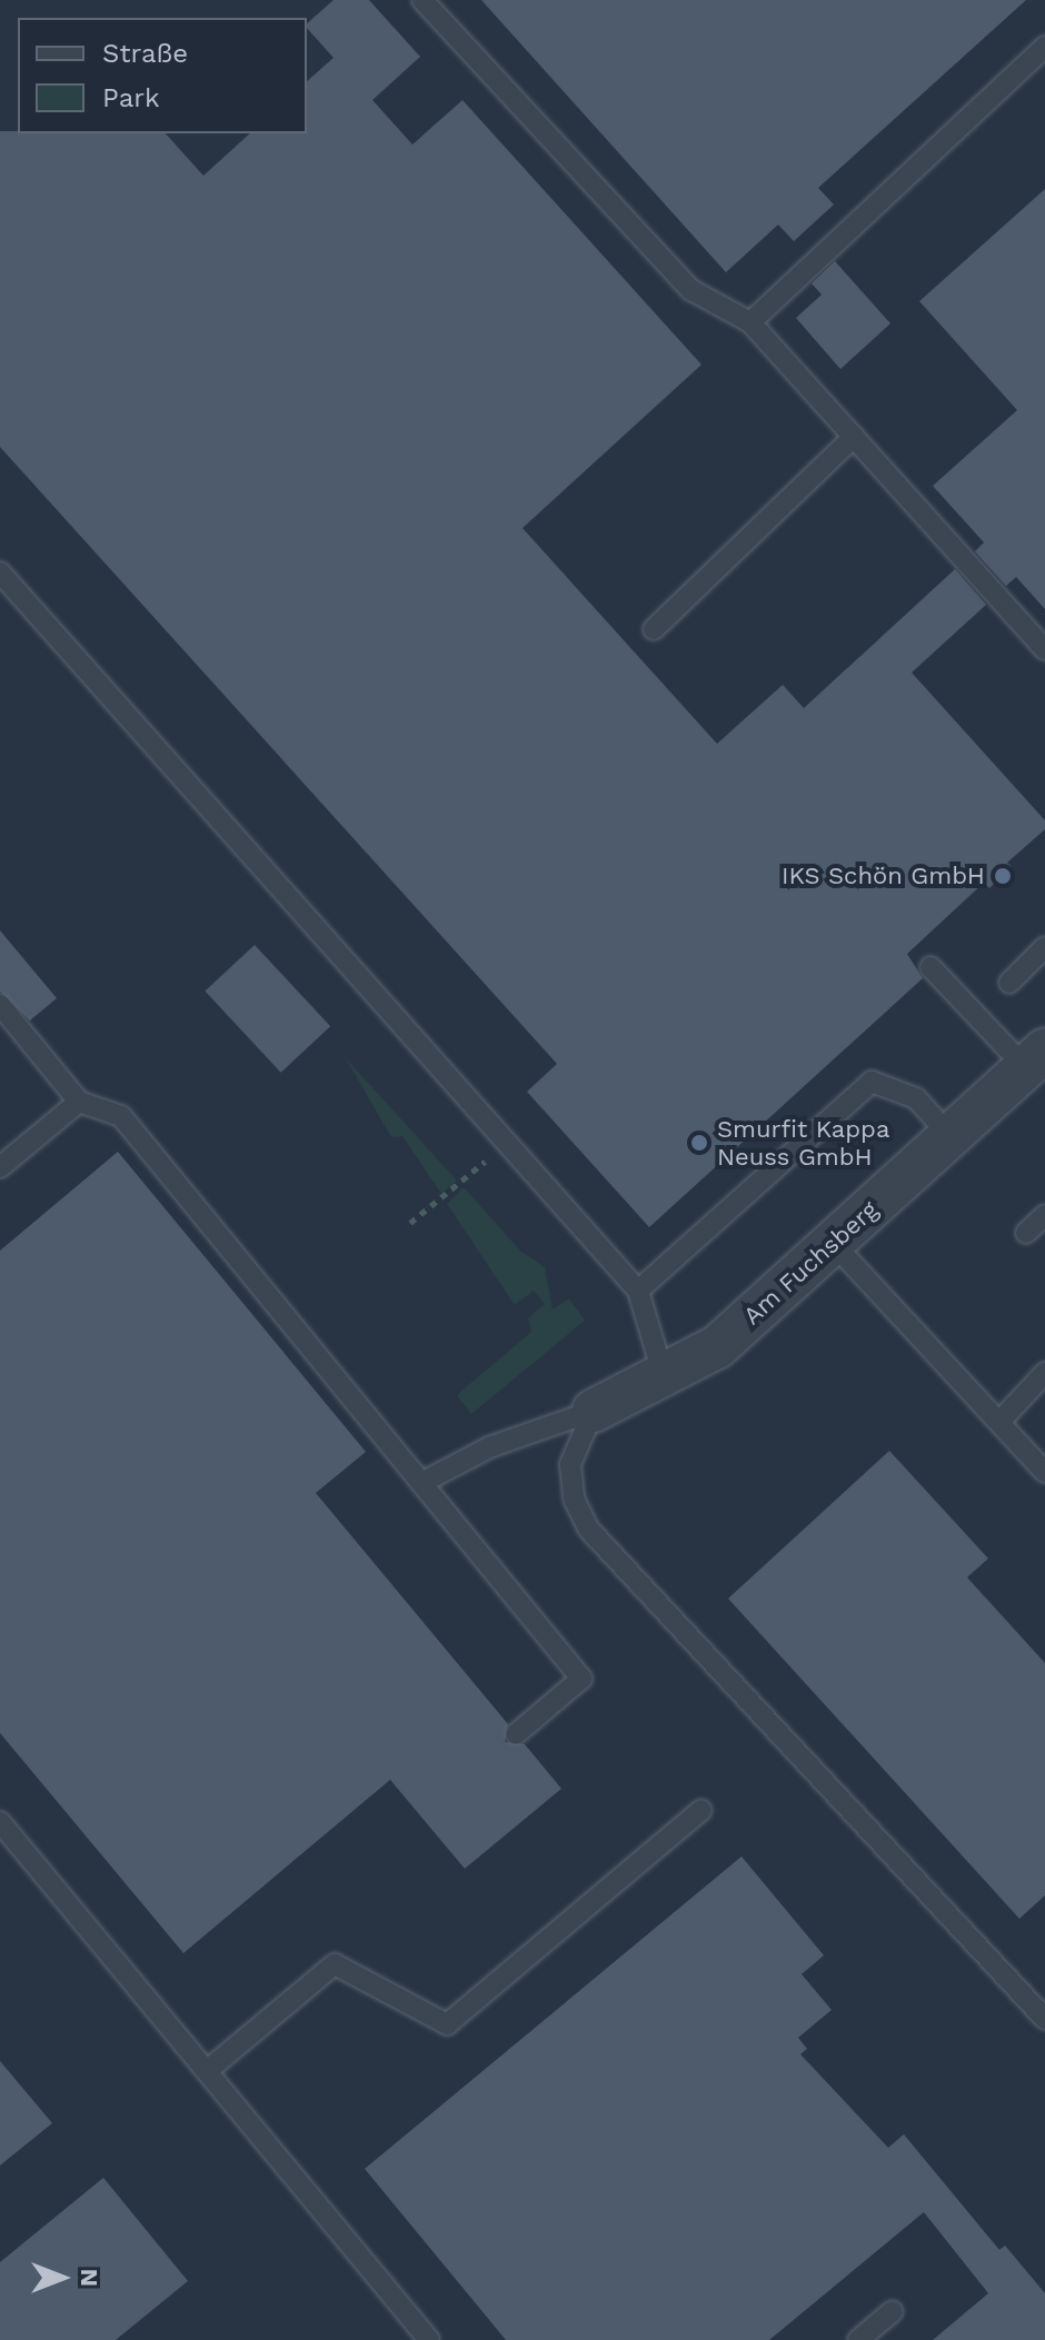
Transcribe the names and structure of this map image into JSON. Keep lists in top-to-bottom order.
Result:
{
  "streets": {
    "street": ["Am Fuchsberg"]
  },
  "places": ["IKS Schön GmbH", "Smurfit Kappa Neuss GmbH"],
  "legend": ["Straße", "Park"],
  "north": "right"
}
